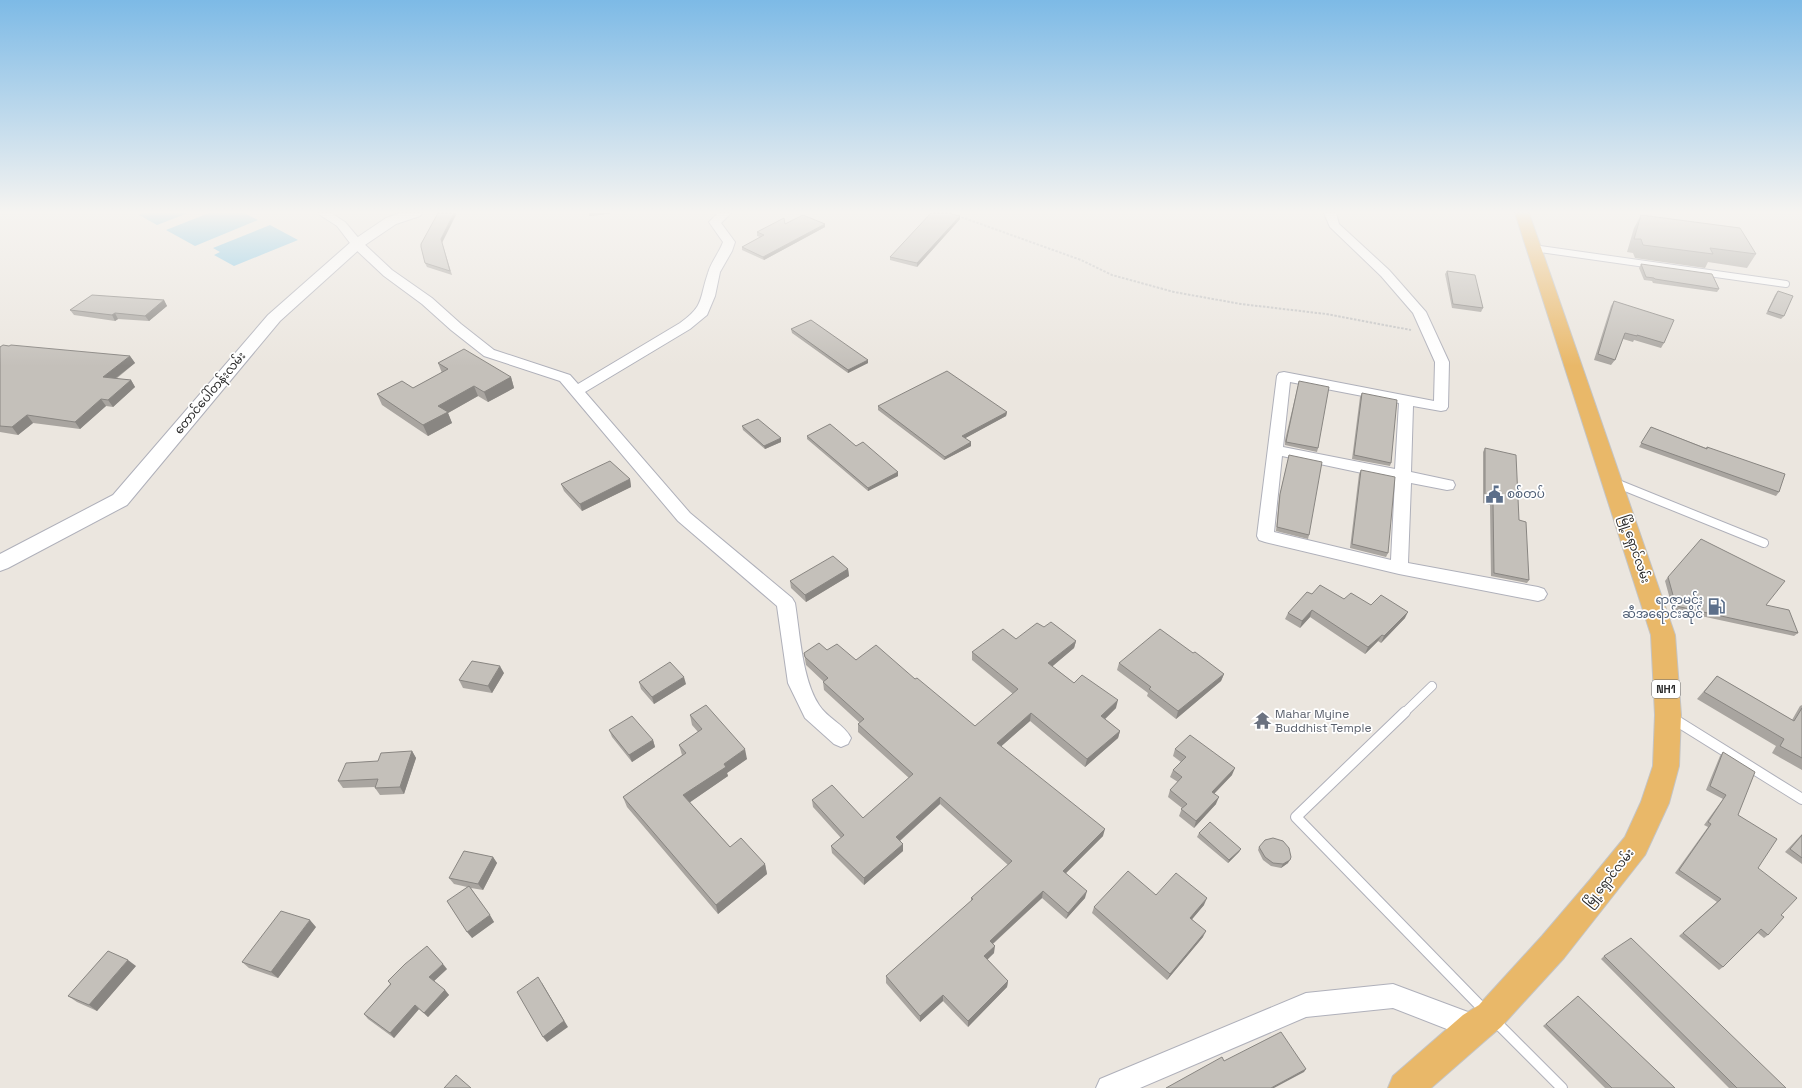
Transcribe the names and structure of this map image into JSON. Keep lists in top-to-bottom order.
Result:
{
  "streets": {
    "highway": ["မြို့ရှောင်လမ်း", "NH1"],
    "street": ["တောင်ပေါ်တန်းလမ်း"]
  },
  "places": {
    "public building": ["စစ်တပ်"],
    "fuel station": ["ရာဇာမင်း ဆီအရောင်းဆိုင်"],
    "temple": ["Mahar Myine Buddhist Temple"]
  }
}
